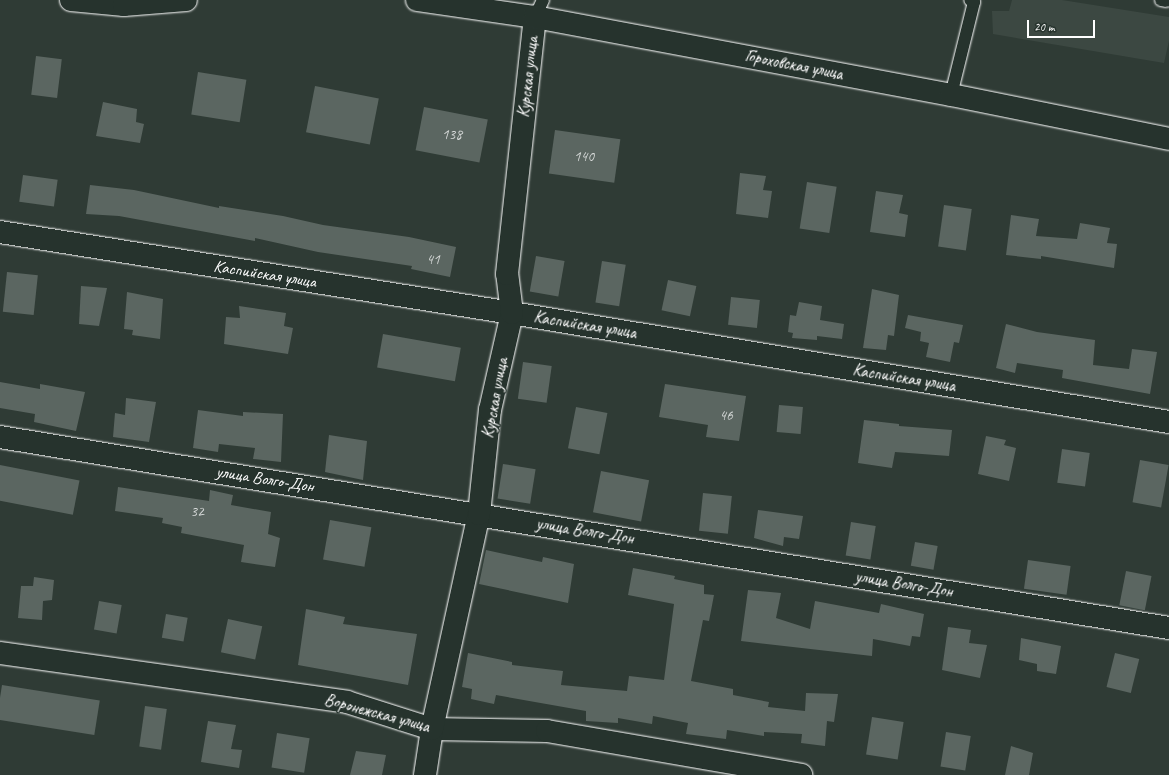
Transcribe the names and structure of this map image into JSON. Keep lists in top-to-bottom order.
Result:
{
  "streets": {
    "street": [
      "Гороховская улица",
      "Курская улица",
      "Каспийская улица",
      "улица Волго-Дон",
      "Воронежская улица"
    ]
  },
  "crossings": [
    ["Гороховская улица", "Курская улица"],
    ["Курская улица", "Каспийская улица"],
    ["Курская улица", "улица Волго-Дон"],
    ["Курская улица", "Воронежская улица"]
  ],
  "house_numbers": [
    "138",
    "140",
    "41",
    "46",
    "32"
  ],
  "scale_bar": "20 m"
}
